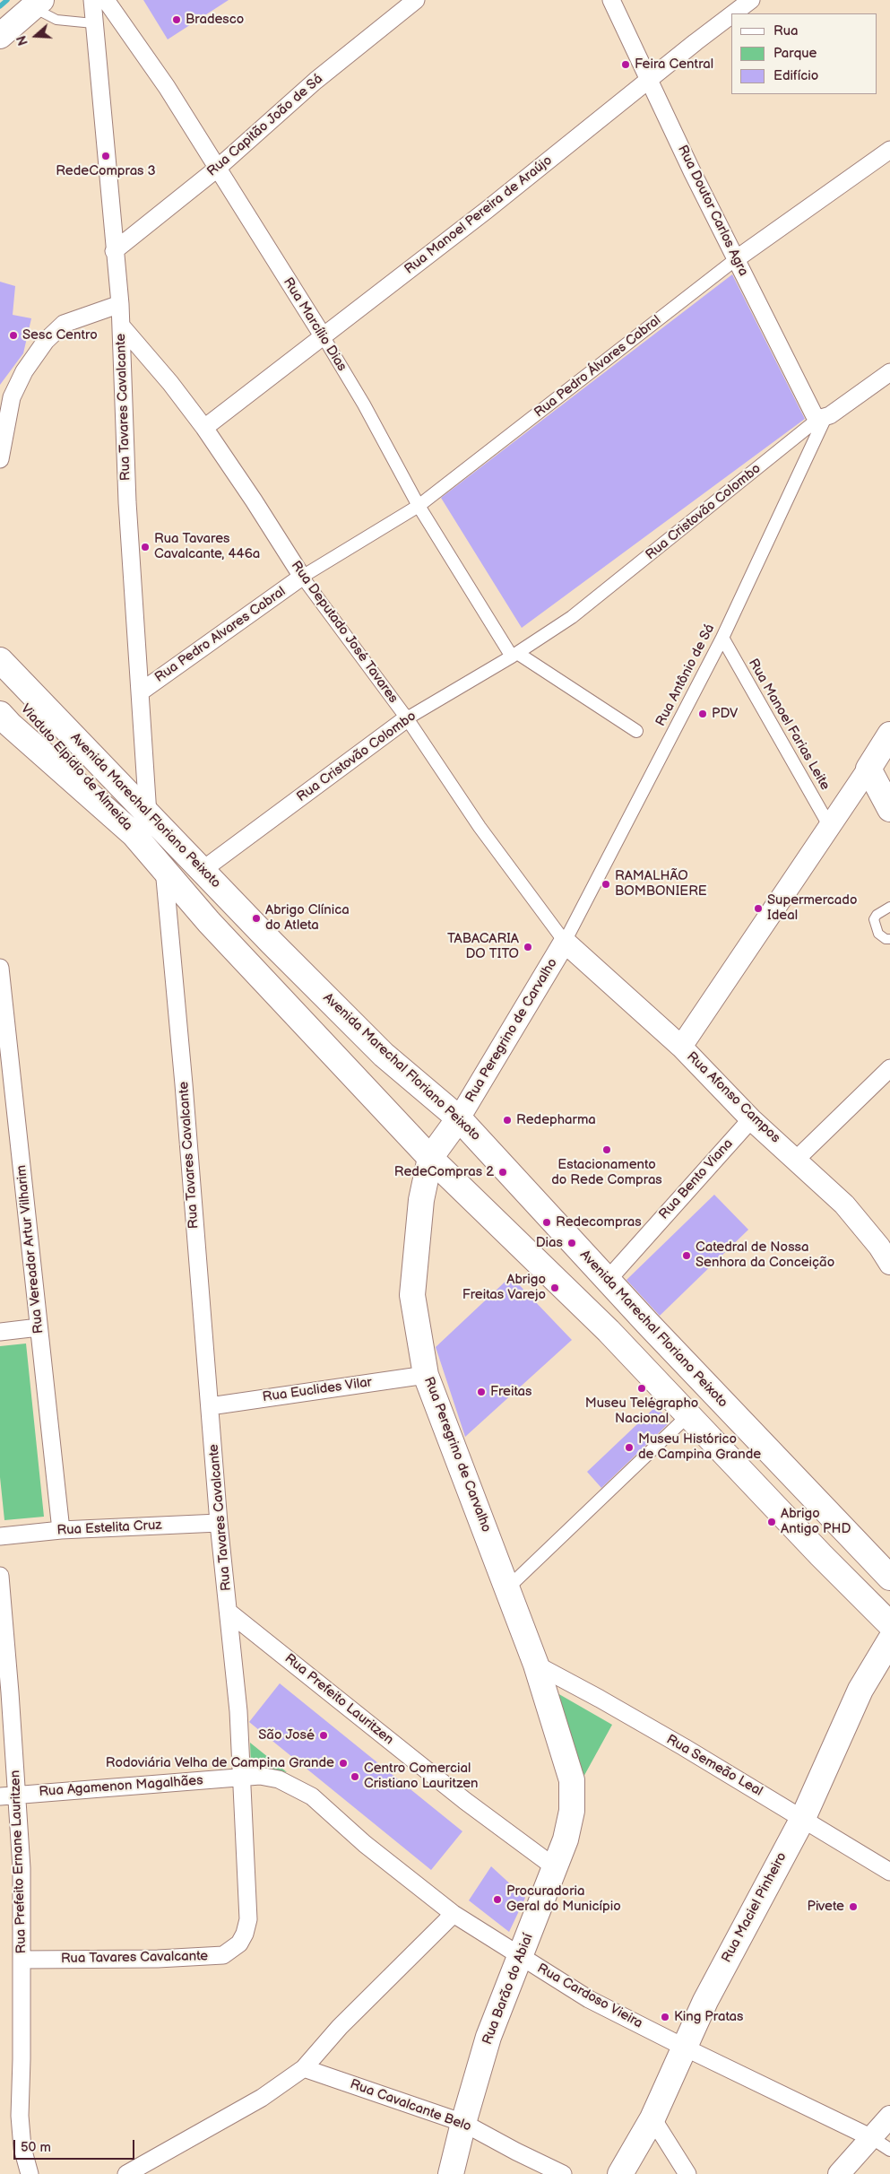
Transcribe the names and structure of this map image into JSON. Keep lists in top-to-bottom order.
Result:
{
  "streets": {
    "main road": [
      "Viaduto Elpídio de Almeida",
      "Avenida Marechal Floriano Peixoto",
      "Rua Peregrino de Carvalho",
      "Rua Maciel Pinheiro",
      "Rua Barão do Abiaí"
    ],
    "street": [
      "Rua Capitão João de Sá",
      "Rua Doutor Carlos Agra",
      "Rua Manoel Pereira de Araújo",
      "Rua Marcílio Dias",
      "Rua Pedro Álvares Cabral",
      "Rua Tavares Cavalcante",
      "Rua Cristovão Colombo",
      "Rua Deputado José Tavares",
      "Rua Pedro Alvares Cabral",
      "Rua Antônio de Sá",
      "Rua Manoel Farias Leite",
      "Rua Afonso Campos",
      "Rua Bento Viana",
      "Rua Vereador Artur Vilharim",
      "Rua Euclides Vilar",
      "Rua Estelita Cruz",
      "Rua Prefeito Lauritzen",
      "Rua Semeão Leal",
      "Rua Agamenon Magalhães",
      "Rua Prefeito Ernane Lauritzen",
      "Rua Cardoso Vieira",
      "Rua Cavalcante Belo"
    ]
  },
  "crossings": [
    ["Rua Capitão João de Sá", "Rua Marcílio Dias"],
    ["Rua Capitão João de Sá", "Rua Tavares Cavalcante"],
    ["Rua Doutor Carlos Agra", "Rua Manoel Pereira de Araújo"],
    ["Rua Doutor Carlos Agra", "Rua Pedro Álvares Cabral"],
    ["Rua Doutor Carlos Agra", "Rua Cristovão Colombo"],
    ["Rua Doutor Carlos Agra", "Rua Antônio de Sá"],
    ["Rua Manoel Pereira de Araújo", "Rua Marcílio Dias"],
    ["Rua Manoel Pereira de Araújo", "Rua Deputado José Tavares"],
    ["Rua Marcílio Dias", "Rua Pedro Álvares Cabral"],
    ["Rua Marcílio Dias", "Rua Cristovão Colombo"],
    ["Rua Pedro Álvares Cabral", "Rua Deputado José Tavares"],
    ["Rua Pedro Álvares Cabral", "Rua Pedro Alvares Cabral"],
    ["Rua Tavares Cavalcante", "Rua Deputado José Tavares"],
    ["Rua Tavares Cavalcante", "Rua Pedro Alvares Cabral"],
    ["Rua Tavares Cavalcante", "Avenida Marechal Floriano Peixoto"],
    ["Rua Tavares Cavalcante", "Rua Euclides Vilar"],
    ["Rua Tavares Cavalcante", "Rua Estelita Cruz"],
    ["Rua Tavares Cavalcante", "Rua Prefeito Lauritzen"],
    ["Rua Tavares Cavalcante", "Rua Agamenon Magalhães"],
    ["Rua Tavares Cavalcante", "Rua Prefeito Ernane Lauritzen"],
    ["Rua Tavares Cavalcante", "Rua Cardoso Vieira"],
    ["Rua Cristovão Colombo", "Rua Deputado José Tavares"],
    ["Rua Cristovão Colombo", "Rua Antônio de Sá"],
    ["Rua Cristovão Colombo", "Avenida Marechal Floriano Peixoto"],
    ["Rua Deputado José Tavares", "Rua Pedro Alvares Cabral"],
    ["Rua Deputado José Tavares", "Rua Antônio de Sá"],
    ["Rua Deputado José Tavares", "Rua Peregrino de Carvalho"],
    ["Rua Deputado José Tavares", "Rua Afonso Campos"],
    ["Rua Antônio de Sá", "Rua Manoel Farias Leite"],
    ["Rua Antônio de Sá", "Rua Peregrino de Carvalho"],
    ["Rua Antônio de Sá", "Rua Afonso Campos"],
    ["Viaduto Elpídio de Almeida", "Avenida Marechal Floriano Peixoto"],
    ["Avenida Marechal Floriano Peixoto", "Rua Peregrino de Carvalho"],
    ["Avenida Marechal Floriano Peixoto", "Rua Bento Viana"],
    ["Rua Peregrino de Carvalho", "Rua Afonso Campos"],
    ["Rua Peregrino de Carvalho", "Rua Euclides Vilar"],
    ["Rua Peregrino de Carvalho", "Rua Semeão Leal"],
    ["Rua Peregrino de Carvalho", "Rua Barão do Abiaí"],
    ["Rua Afonso Campos", "Rua Bento Viana"],
    ["Rua Vereador Artur Vilharim", "Rua Estelita Cruz"],
    ["Rua Prefeito Lauritzen", "Rua Barão do Abiaí"],
    ["Rua Semeão Leal", "Rua Maciel Pinheiro"],
    ["Rua Agamenon Magalhães", "Rua Prefeito Ernane Lauritzen"],
    ["Rua Agamenon Magalhães", "Rua Cardoso Vieira"],
    ["Rua Maciel Pinheiro", "Rua Cardoso Vieira"],
    ["Rua Barão do Abiaí", "Rua Cardoso Vieira"],
    ["Rua Barão do Abiaí", "Rua Cavalcante Belo"]
  ],
  "places": [
    "Bradesco",
    "Feira Central",
    "RedeCompras 3",
    "Sesc Centro",
    "Rua Tavares Cavalcante, 446a",
    "PDV",
    "RAMALHÃO BOMBONIERE",
    "Supermercado Ideal",
    "Abrigo Clínica do Atleta",
    "TABACARIA DO TITO",
    "Redepharma",
    "Estacionamento do Rede Compras",
    "RedeCompras 2",
    "Redecompras",
    "Dias",
    "Catedral de Nossa Senhora da Conceição",
    "Abrigo Freitas Varejo",
    "Museu Telégrapho Nacional",
    "Freitas",
    "Museu Histórico de Campina Grande",
    "Abrigo Antigo PHD",
    "São José",
    "Rodoviária Velha de Campina Grande",
    "Centro Comercial Cristiano Lauritzen",
    "Procuradoria Geral do Município",
    "Pivete",
    "King Pratas"
  ],
  "legend": ["Rua", "Parque", "Edifício"],
  "scale_bar": "50 m",
  "north": "left"
}
